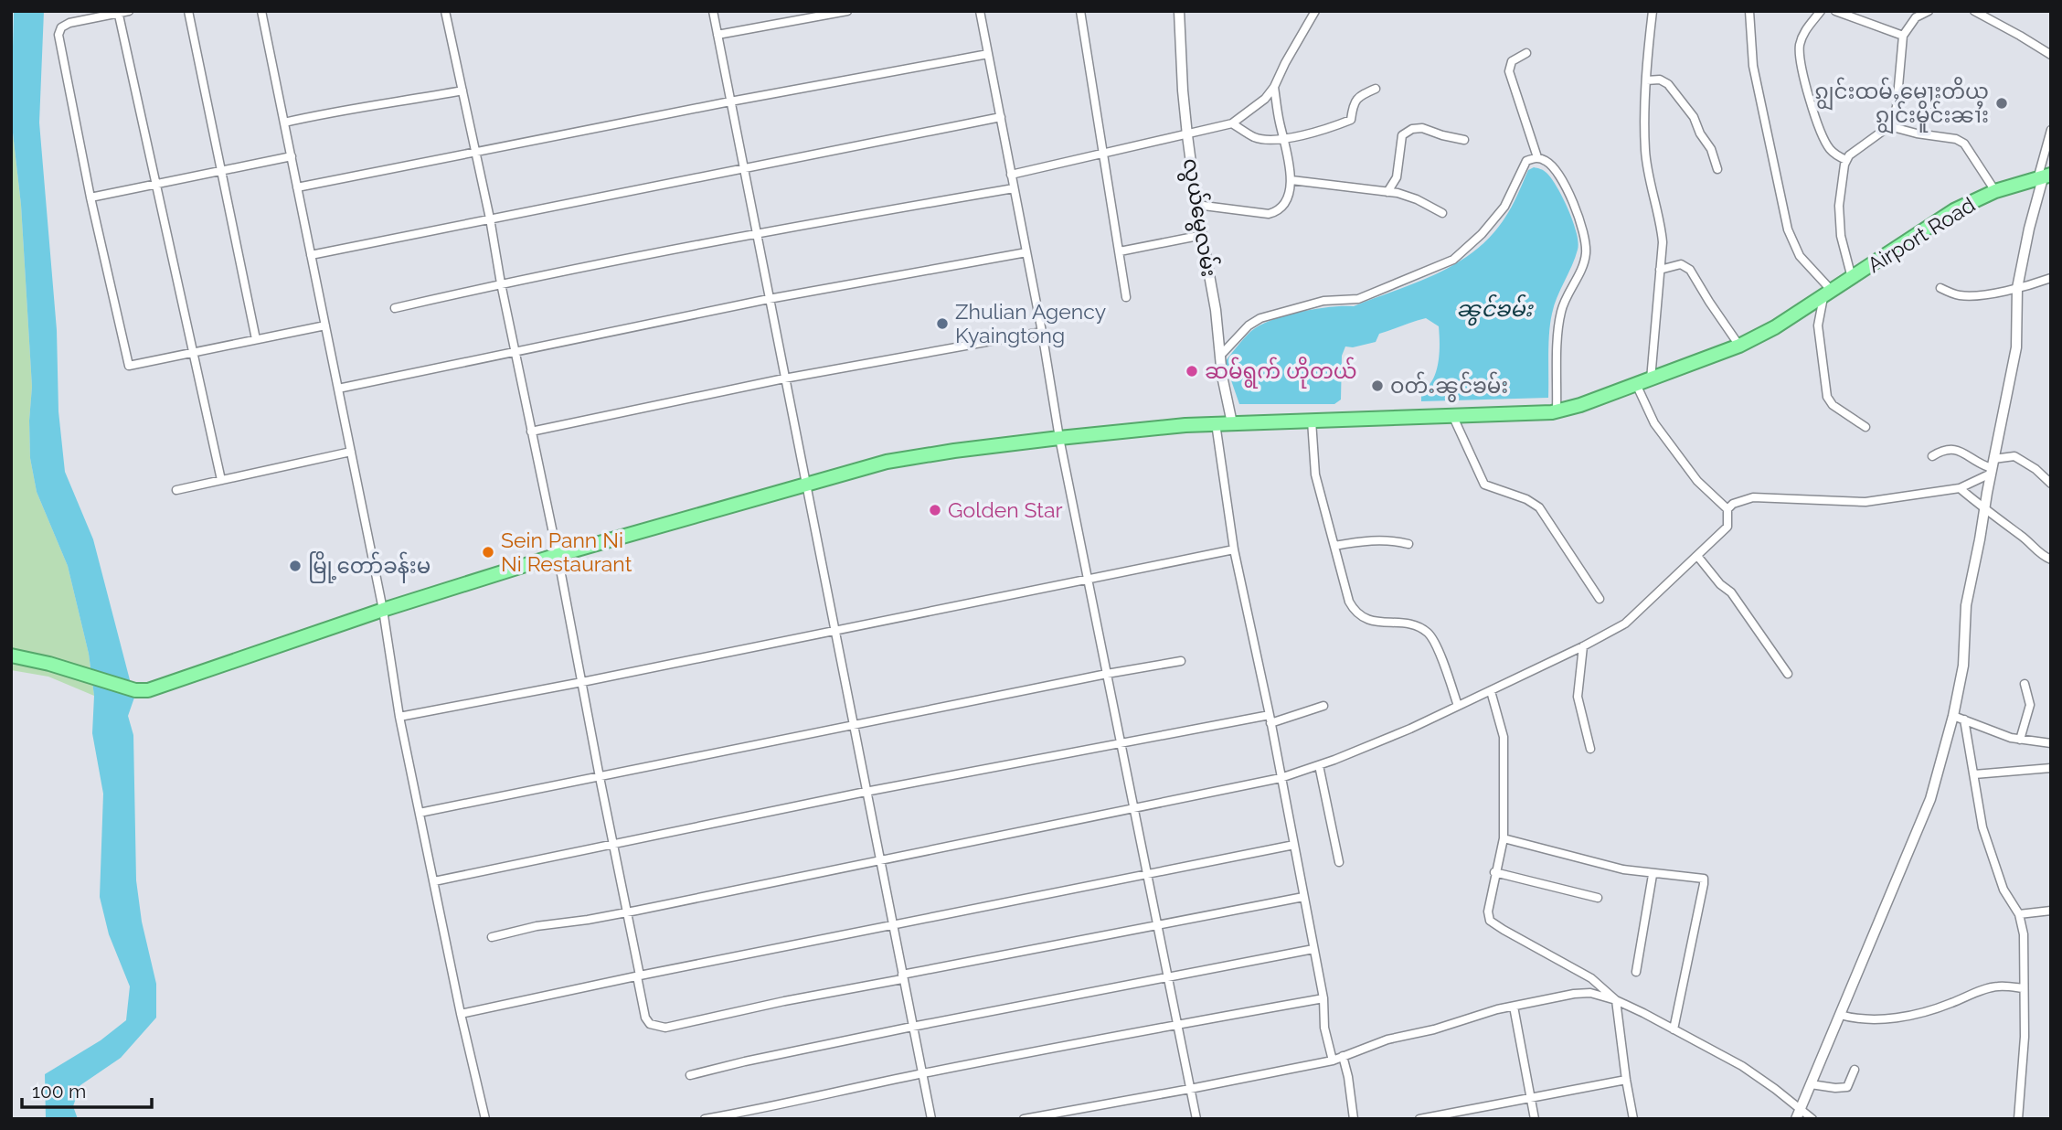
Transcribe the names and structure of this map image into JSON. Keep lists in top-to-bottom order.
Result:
{
  "streets": {
    "highway": ["Airport Road"],
    "street": ["လွယ်မွေလမ်း"]
  },
  "crossings": [
    ["လွယ်မွေလမ်း", "Airport Road"]
  ],
  "water": ["ၼွင်ၶမ်း"],
  "places": [
    "ၵျွင်းထမ်ႇမေႃးတိယ ၵျွင်းမိူင်းၼၢႆး",
    "Zhulian Agency Kyaingtong",
    "ဆမ်ရွက် ဟိုတယ်",
    "ဝတ်ႉၼွင်ၶမ်း",
    "Golden Star",
    "Sein Pann Ni Ni Restaurant",
    "မြို့တော်ခန်းမ"
  ],
  "scale_bar": "100 m"
}
